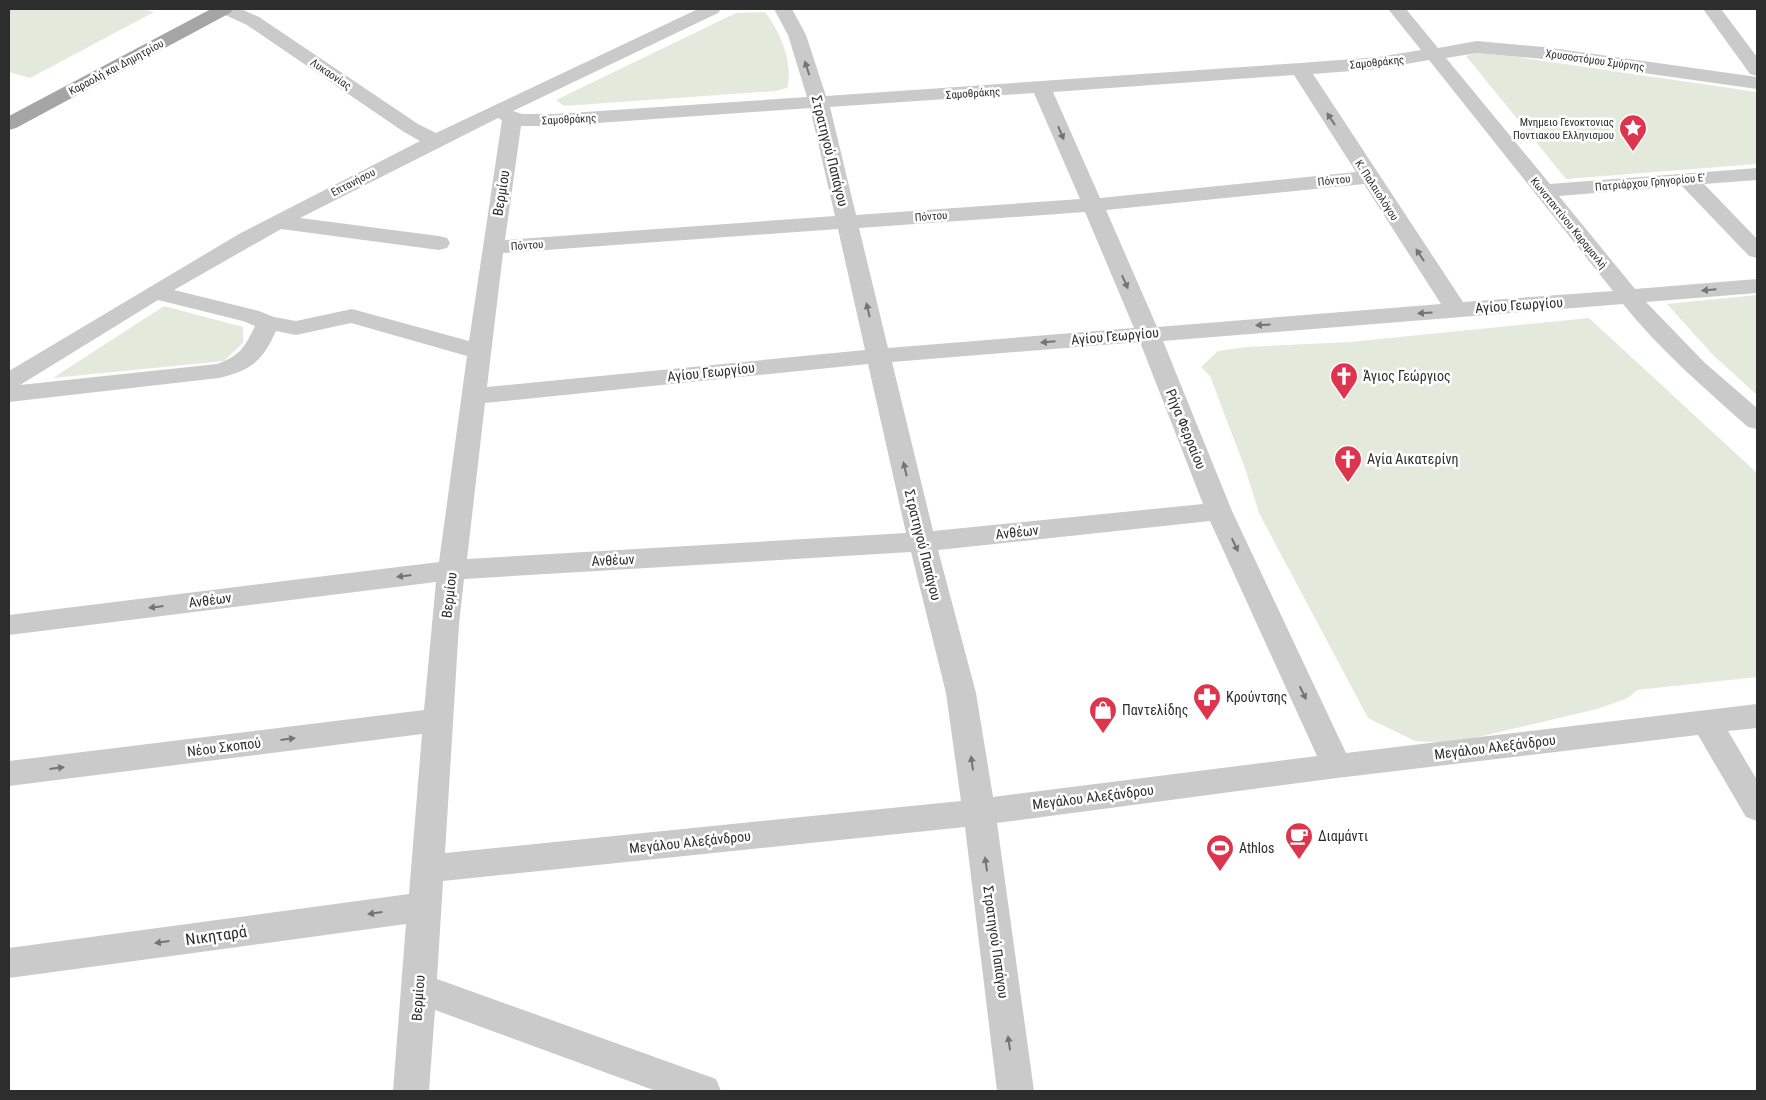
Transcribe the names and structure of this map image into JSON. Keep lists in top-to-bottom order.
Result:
{
  "streets": {
    "main road": ["Καραολή και Δημητρίου"],
    "street": [
      "Χρυσοστόμου Σμύρνης",
      "Σαμοθράκης",
      "Λυκαονίας",
      "Στρατηγού Παπάγου",
      "Πόντου",
      "Επτανήσου",
      "Πατριάρχου Γρηγορίου Ε'",
      "Κ. Παλαιολόγου",
      "Βερμίου",
      "Κωνσταντίνου Καραμανλή",
      "Αγίου Γεωργίου",
      "Ρήγα Φερραίου",
      "Ανθέων",
      "Νέου Σκοπού",
      "Μεγάλου Αλεξάνδρου",
      "Νικηταρά"
    ]
  },
  "crossings": [
    ["Χρυσοστόμου Σμύρνης", "Σαμοθράκης"],
    ["Χρυσοστόμου Σμύρνης", "Κωνσταντίνου Καραμανλή"],
    ["Σαμοθράκης", "Στρατηγού Παπάγου"],
    ["Σαμοθράκης", "Επτανήσου"],
    ["Σαμοθράκης", "Κ. Παλαιολόγου"],
    ["Σαμοθράκης", "Βερμίου"],
    ["Σαμοθράκης", "Κωνσταντίνου Καραμανλή"],
    ["Σαμοθράκης", "Ρήγα Φερραίου"],
    ["Καραολή και Δημητρίου", "Λυκαονίας"],
    ["Λυκαονίας", "Επτανήσου"],
    ["Στρατηγού Παπάγου", "Πόντου"],
    ["Στρατηγού Παπάγου", "Αγίου Γεωργίου"],
    ["Στρατηγού Παπάγου", "Ανθέων"],
    ["Στρατηγού Παπάγου", "Μεγάλου Αλεξάνδρου"],
    ["Πόντου", "Κ. Παλαιολόγου"],
    ["Πόντου", "Βερμίου"],
    ["Πόντου", "Ρήγα Φερραίου"],
    ["Επτανήσου", "Βερμίου"],
    ["Πατριάρχου Γρηγορίου Ε'", "Κωνσταντίνου Καραμανλή"],
    ["Κ. Παλαιολόγου", "Αγίου Γεωργίου"],
    ["Βερμίου", "Αγίου Γεωργίου"],
    ["Βερμίου", "Ανθέων"],
    ["Βερμίου", "Νέου Σκοπού"],
    ["Βερμίου", "Μεγάλου Αλεξάνδρου"],
    ["Βερμίου", "Νικηταρά"],
    ["Κωνσταντίνου Καραμανλή", "Αγίου Γεωργίου"],
    ["Αγίου Γεωργίου", "Ρήγα Φερραίου"],
    ["Ρήγα Φερραίου", "Ανθέων"],
    ["Ρήγα Φερραίου", "Μεγάλου Αλεξάνδρου"]
  ],
  "one_way": [
    "Στρατηγού Παπάγου",
    "Κ. Παλαιολόγου",
    "Αγίου Γεωργίου",
    "Ρήγα Φερραίου",
    "Νέου Σκοπού",
    "Νικηταρά"
  ],
  "places": {
    "place": ["Μνημειο Γενοκτονιας Ποντιακου Ελληνισμου"],
    "church": ["Άγιος Γεώργιος", "Αγία Αικατερίνη"],
    "pharmacy": ["Κρούντσης"],
    "shop": ["Παντελίδης"],
    "cafe": ["Διαμάντι"],
    "sports": ["Athlos"]
  }
}
